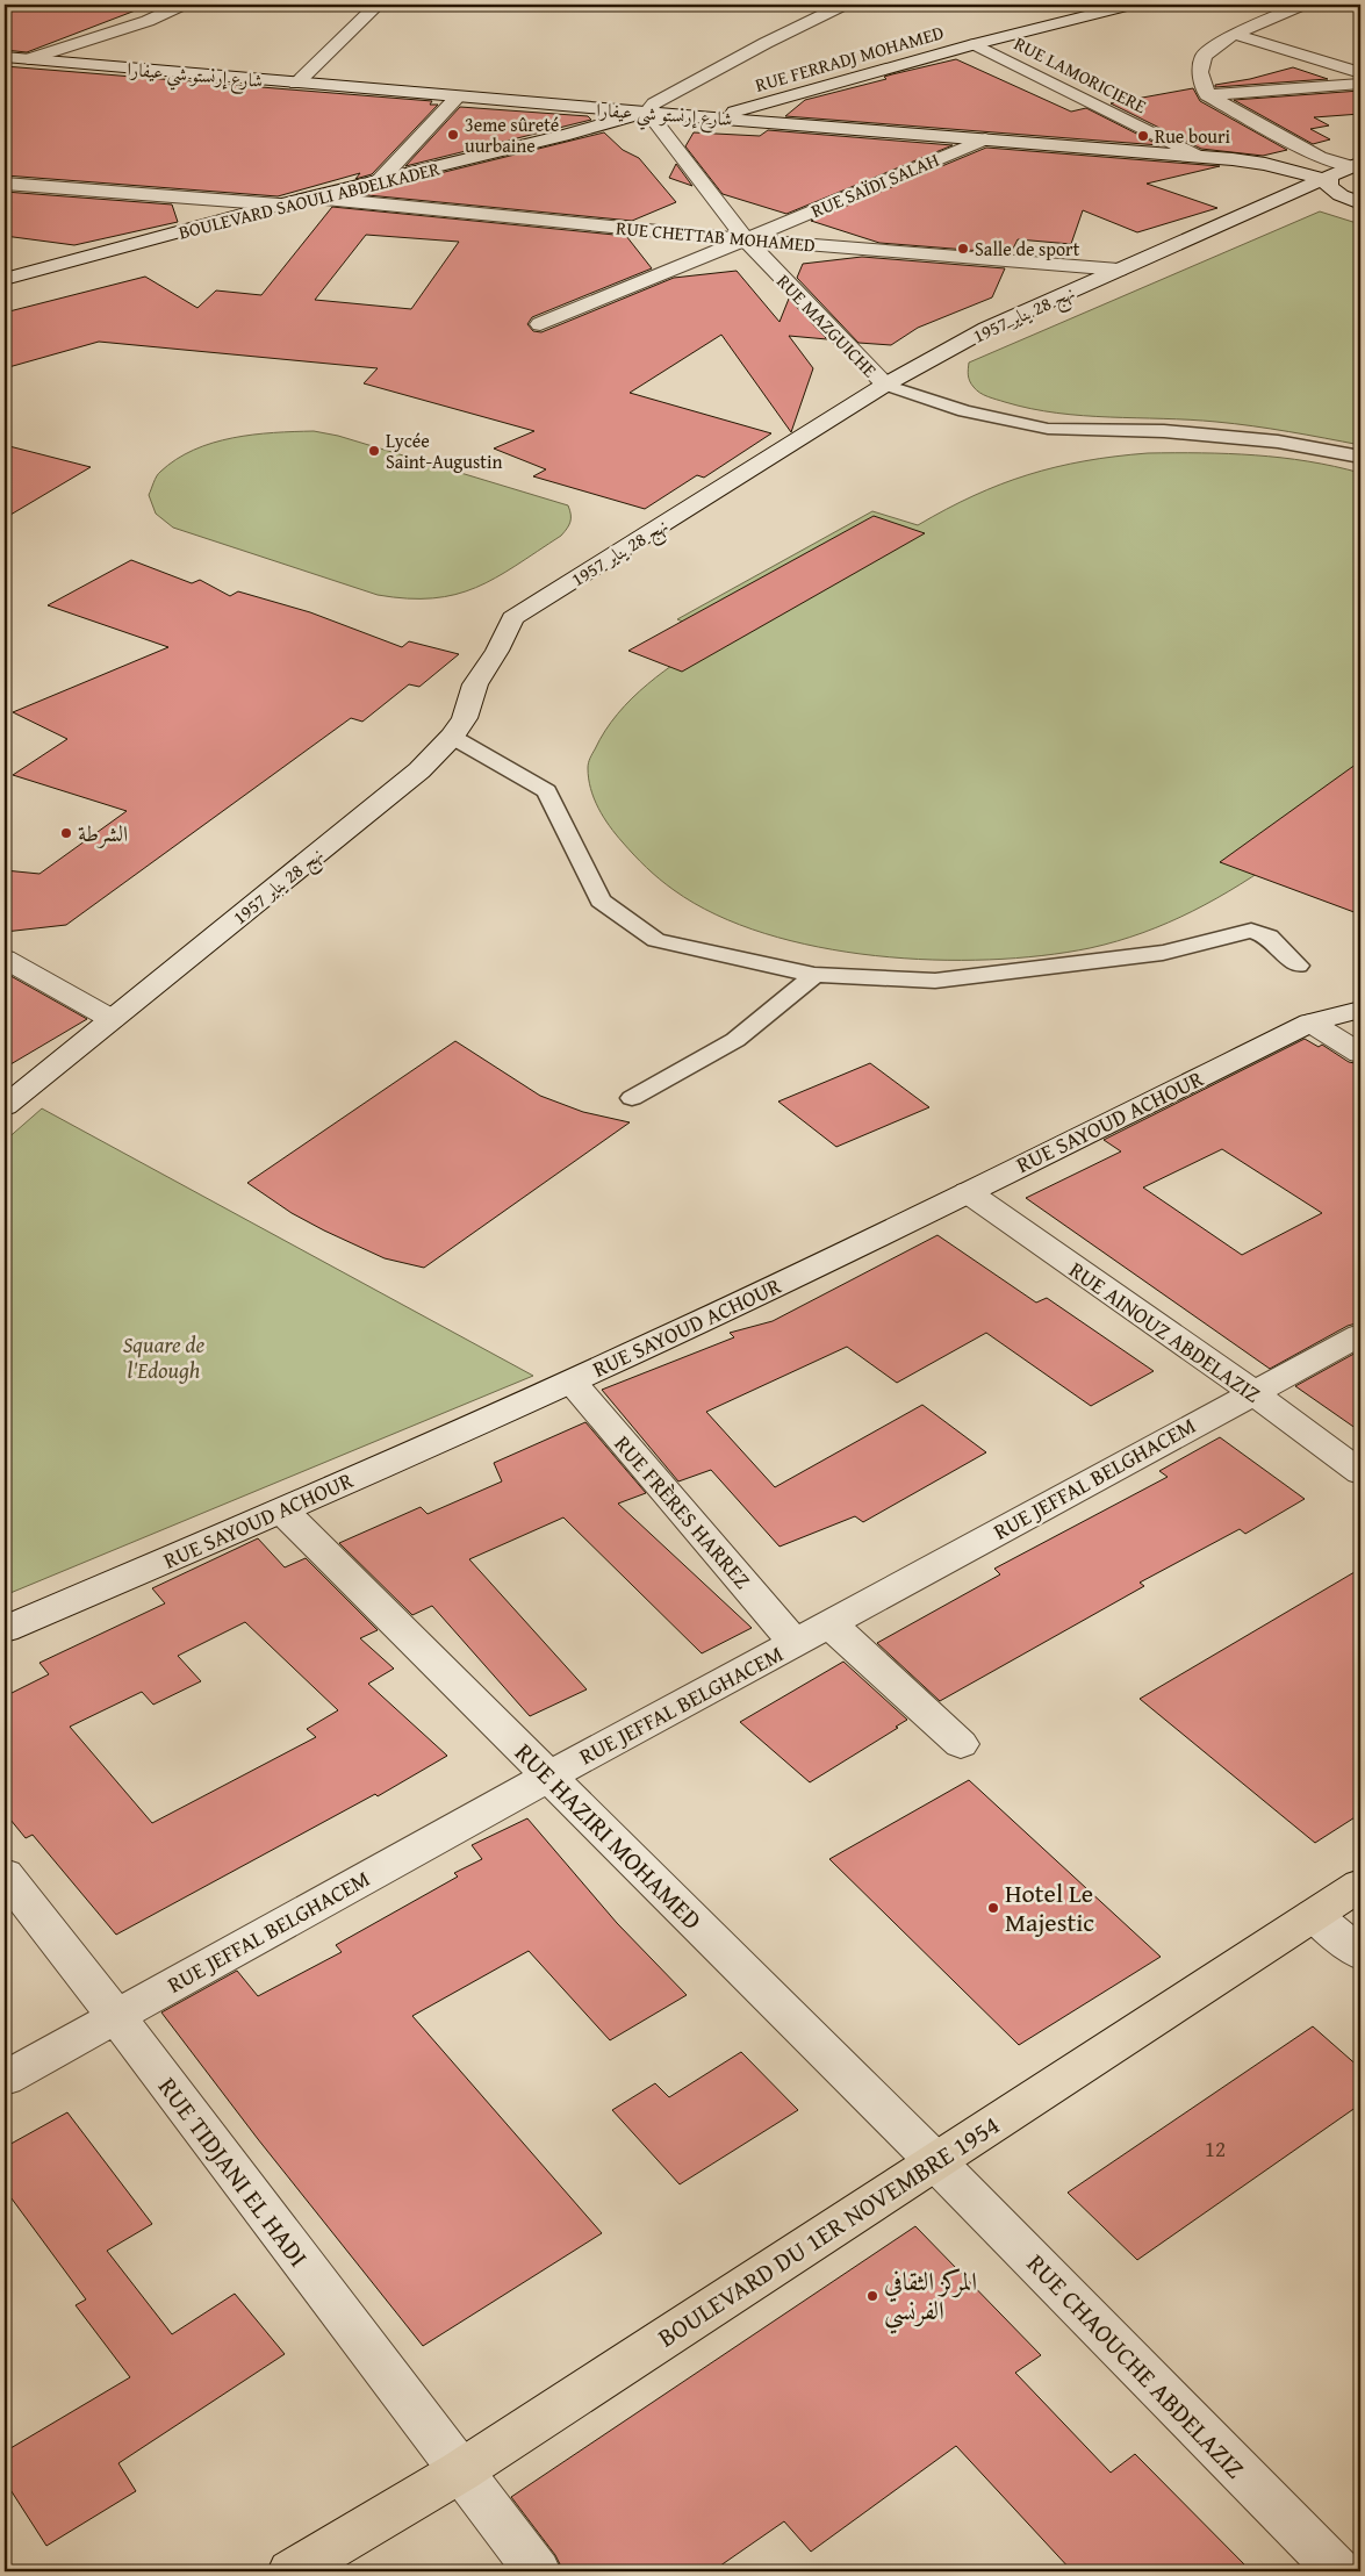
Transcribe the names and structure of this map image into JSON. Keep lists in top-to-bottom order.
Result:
{
  "streets": {
    "main road": ["BOULEVARD DU 1ER NOVEMBRE 1954"],
    "street": [
      "RUE FERRADJ MOHAMED",
      "شارع إرنستو شي عيفارا",
      "RUE LAMORICIERE",
      "RUE SAÏDI SALAH",
      "BOULEVARD SAOULI ABDELKADER",
      "RUE CHETTAB MOHAMED",
      "نهج 28 يناير 1957",
      "RUE MAZGUICHE",
      "RUE SAYOUD ACHOUR",
      "RUE AINOUZ ABDELAZIZ",
      "RUE JEFFAL BELGHACEM",
      "RUE FRÈRES HARREZ",
      "RUE HAZIRI MOHAMED",
      "RUE TIDJANI EL HADI",
      "RUE CHAOUCHE ABDELAZIZ"
    ]
  },
  "crossings": [
    ["RUE FERRADJ MOHAMED", "شارع إرنستو شي عيفارا"],
    ["RUE FERRADJ MOHAMED", "RUE LAMORICIERE"],
    ["شارع إرنستو شي عيفارا", "RUE LAMORICIERE"],
    ["شارع إرنستو شي عيفارا", "RUE SAÏDI SALAH"],
    ["شارع إرنستو شي عيفارا", "BOULEVARD SAOULI ABDELKADER"],
    ["شارع إرنستو شي عيفارا", "نهج 28 يناير 1957"],
    ["شارع إرنستو شي عيفارا", "RUE MAZGUICHE"],
    ["RUE SAÏDI SALAH", "RUE CHETTAB MOHAMED"],
    ["RUE SAÏDI SALAH", "RUE MAZGUICHE"],
    ["BOULEVARD SAOULI ABDELKADER", "RUE CHETTAB MOHAMED"],
    ["BOULEVARD SAOULI ABDELKADER", "RUE MAZGUICHE"],
    ["RUE CHETTAB MOHAMED", "نهج 28 يناير 1957"],
    ["RUE CHETTAB MOHAMED", "RUE MAZGUICHE"],
    ["نهج 28 يناير 1957", "RUE MAZGUICHE"],
    ["RUE SAYOUD ACHOUR", "RUE AINOUZ ABDELAZIZ"],
    ["RUE SAYOUD ACHOUR", "RUE FRÈRES HARREZ"],
    ["RUE SAYOUD ACHOUR", "RUE HAZIRI MOHAMED"],
    ["RUE AINOUZ ABDELAZIZ", "RUE JEFFAL BELGHACEM"],
    ["RUE JEFFAL BELGHACEM", "RUE FRÈRES HARREZ"],
    ["RUE JEFFAL BELGHACEM", "RUE HAZIRI MOHAMED"],
    ["RUE JEFFAL BELGHACEM", "RUE TIDJANI EL HADI"],
    ["RUE HAZIRI MOHAMED", "BOULEVARD DU 1ER NOVEMBRE 1954"],
    ["RUE HAZIRI MOHAMED", "RUE CHAOUCHE ABDELAZIZ"],
    ["RUE TIDJANI EL HADI", "BOULEVARD DU 1ER NOVEMBRE 1954"],
    ["BOULEVARD DU 1ER NOVEMBRE 1954", "RUE CHAOUCHE ABDELAZIZ"]
  ],
  "parks": ["Square de l'Edough"],
  "places": [
    "3eme sûreté uurbaine",
    "Rue bouri",
    "Salle de sport",
    "Lycée Saint-Augustin",
    "الشرطة",
    "Hotel Le Majestic",
    "المركز الثقافي الفرنسي"
  ],
  "house_numbers": ["12"]
}
